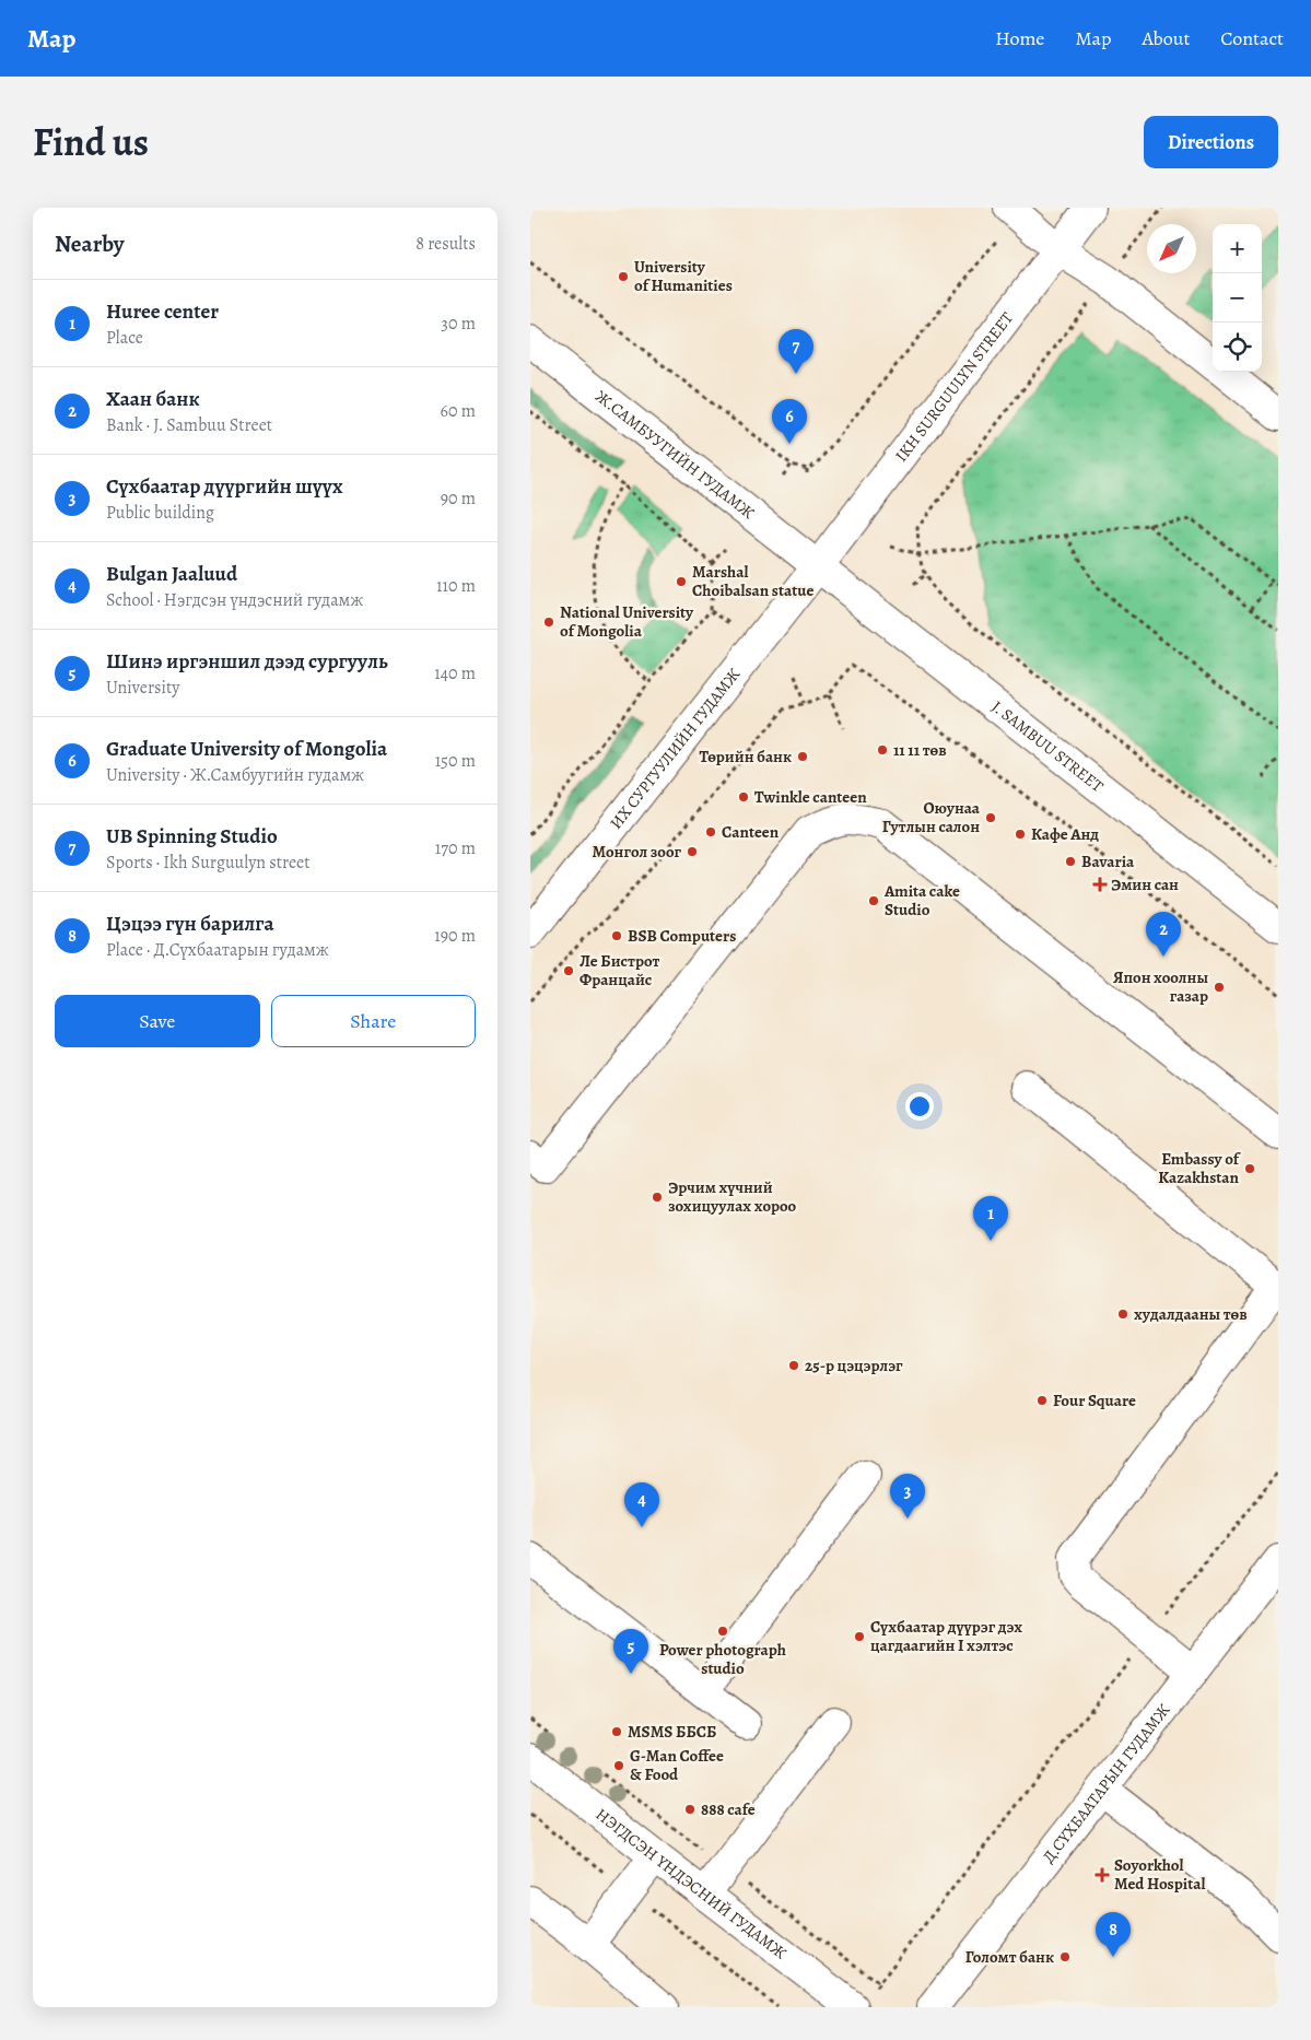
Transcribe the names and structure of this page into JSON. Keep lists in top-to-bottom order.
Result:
{
  "streets": {
    "street": [
      "IKH SURGUULYN STREET",
      "Ж.САМБУУГИЙН ГУДАМЖ",
      "J. SAMBUU STREET",
      "ИХ СУРГУУЛИЙН ГУДАМЖ",
      "Д.СҮХБААТАРЫН ГУДАМЖ",
      "НЭГДСЭН ҮНДЭСНИЙ ГУДАМЖ"
    ]
  },
  "crossings": [
    ["IKH SURGUULYN STREET", "Ж.САМБУУГИЙН ГУДАМЖ"],
    ["IKH SURGUULYN STREET", "J. SAMBUU STREET"],
    ["IKH SURGUULYN STREET", "ИХ СУРГУУЛИЙН ГУДАМЖ"],
    ["Ж.САМБУУГИЙН ГУДАМЖ", "J. SAMBUU STREET"],
    ["Ж.САМБУУГИЙН ГУДАМЖ", "ИХ СУРГУУЛИЙН ГУДАМЖ"],
    ["J. SAMBUU STREET", "ИХ СУРГУУЛИЙН ГУДАМЖ"]
  ],
  "places": {
    "other": [
      "University of Humanities",
      "Marshal Choibalsan statue",
      "National University of Mongolia",
      "11 11 төв",
      "Төрийн банк",
      "Twinkle canteen",
      "Оюунаа Гутлын салон",
      "Canteen",
      "Кафе Анд",
      "Монгол зоог",
      "Bavaria",
      "Amita cake Studio",
      "BSB Computers",
      "Ле Бистрот Францайс",
      "Япон хоолны газар",
      "Embassy of Kazakhstan",
      "Эрчим хүчний зохицуулах хороо",
      "худалдааны төв",
      "25-р цэцэрлэг",
      "Four Square",
      "Power photograph studio",
      "Сүхбаатар дүүрэг дэх цагдаагийн I хэлтэс",
      "MSMS ББСБ",
      "G-Man Coffee & Food",
      "888 cafe",
      "Голомт банк"
    ],
    "health": ["Эмин сан", "Soyorkhol Med Hospital"]
  },
  "north": "bottom left",
  "page": {
    "header": "Map",
    "nav": [
      "Home",
      "Map",
      "About",
      "Contact"
    ],
    "title": "Find us",
    "buttons": [
      "Directions",
      ["Save", "Share"]
    ],
    "heading": ["Nearby", "8 results"],
    "map_buttons": ["+", "−"],
    "list": [
      {
        "mark": "1",
        "name": "Huree center",
        "note": "Place",
        "value": "30 m"
      },
      {
        "mark": "2",
        "name": "Хаан банк",
        "note": "Bank · J. Sambuu Street",
        "value": "60 m"
      },
      {
        "mark": "3",
        "name": "Сүхбаатар дүүргийн шүүх",
        "note": "Public building",
        "value": "90 m"
      },
      {
        "mark": "4",
        "name": "Bulgan Jaaluud",
        "note": "School · Нэгдсэн үндэсний гудамж",
        "value": "110 m"
      },
      {
        "mark": "5",
        "name": "Шинэ иргэншил дээд сургууль",
        "note": "University",
        "value": "140 m"
      },
      {
        "mark": "6",
        "name": "Graduate University of Mongolia",
        "note": "University · Ж.Самбуугийн гудамж",
        "value": "150 m"
      },
      {
        "mark": "7",
        "name": "UB Spinning Studio",
        "note": "Sports · Ikh Surguulyn street",
        "value": "170 m"
      },
      {
        "mark": "8",
        "name": "Цэцээ гүн барилга",
        "note": "Place · Д.Сүхбаатарын гудамж",
        "value": "190 m"
      }
    ],
    "pins": [
      "7",
      "6",
      "2",
      "1",
      "3",
      "4",
      "5",
      "8"
    ]
  }
}
